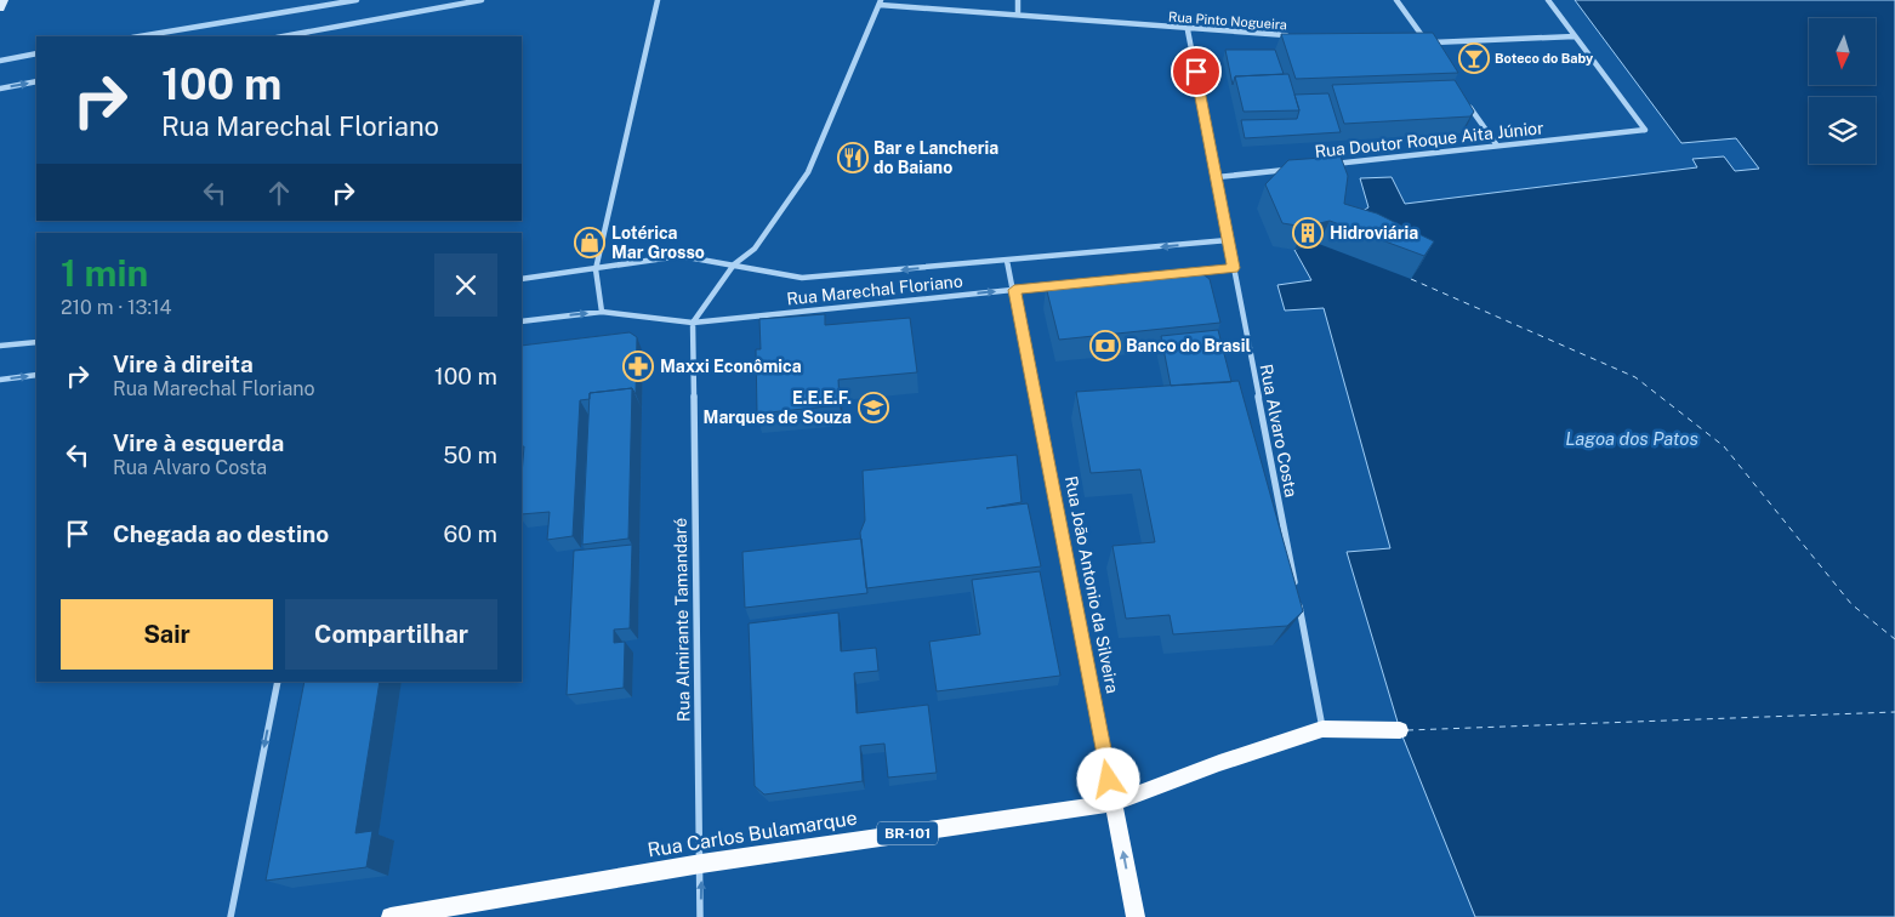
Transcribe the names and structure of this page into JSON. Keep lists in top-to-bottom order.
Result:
{
  "streets": {
    "main road": ["Rua João Antonio da Silveira", "Rua Carlos Bulamarque", "BR-101"],
    "street": [
      "Rua Pinto Nogueira",
      "Rua Doutor Roque Aita Júnior",
      "Rua Marechal Floriano",
      "Rua Alvaro Costa",
      "Rua Almirante Tamandaré"
    ]
  },
  "crossings": [
    ["Rua Pinto Nogueira", "Rua Alvaro Costa"],
    ["Rua Doutor Roque Aita Júnior", "Rua Alvaro Costa"],
    ["Rua Marechal Floriano", "Rua Alvaro Costa"],
    ["Rua Marechal Floriano", "Rua João Antonio da Silveira"],
    ["Rua Marechal Floriano", "Rua Almirante Tamandaré"],
    ["Rua João Antonio da Silveira", "Rua Carlos Bulamarque"],
    ["Rua Almirante Tamandaré", "Rua Carlos Bulamarque"]
  ],
  "water": ["Lagoa dos Patos"],
  "places": {
    "bar": ["Boteco do Baby"],
    "restaurant": ["Bar e Lancheria do Baiano"],
    "building": ["Hidroviária"],
    "shop": ["Lotérica Mar Grosso"],
    "bank": ["Banco do Brasil"],
    "pharmacy": ["Maxxi Econômica"],
    "school or university": ["E.E.E.F. Marques de Souza"]
  },
  "north": "bottom",
  "page": {
    "turn": ["100 m", "Rua Marechal Floriano"],
    "heading": ["1 min", "210 m · 13:14"],
    "list": [
      {
        "name": "Vire à direita",
        "note": "Rua Marechal Floriano",
        "value": "100 m"
      },
      {
        "name": "Vire à esquerda",
        "note": "Rua Alvaro Costa",
        "value": "50 m"
      },
      {
        "name": "Chegada ao destino",
        "value": "60 m"
      }
    ],
    "buttons": ["Sair", "Compartilhar"]
  }
}
